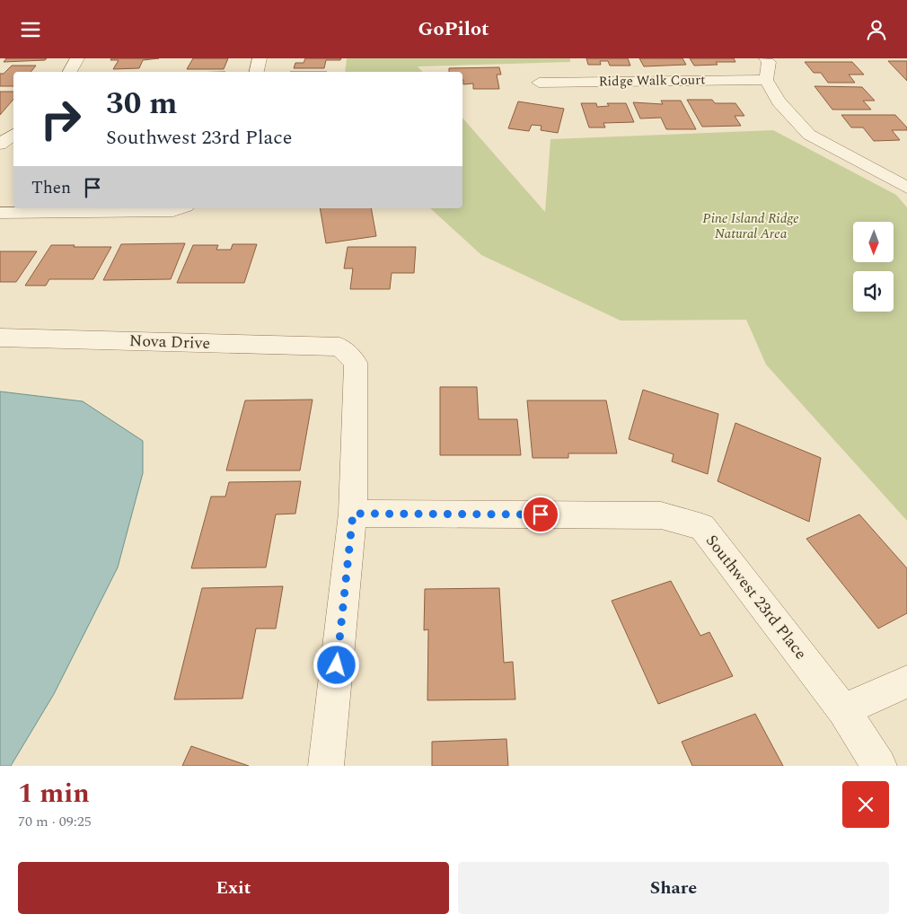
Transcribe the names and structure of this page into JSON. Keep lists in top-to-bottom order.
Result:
{
  "streets": {
    "street": ["Ridge Walk Court", "Nova Drive", "Southwest 23rd Place"]
  },
  "crossings": [
    ["Nova Drive", "Southwest 23rd Place"]
  ],
  "parks": ["Pine Island Ridge Natural Area"],
  "north": "bottom",
  "page": {
    "header": "GoPilot",
    "turn": ["30 m", "Southwest 23rd Place"],
    "then": "Then",
    "heading": ["1 min", "70 m · 09:25"],
    "buttons": ["Exit", "Share"]
  }
}
